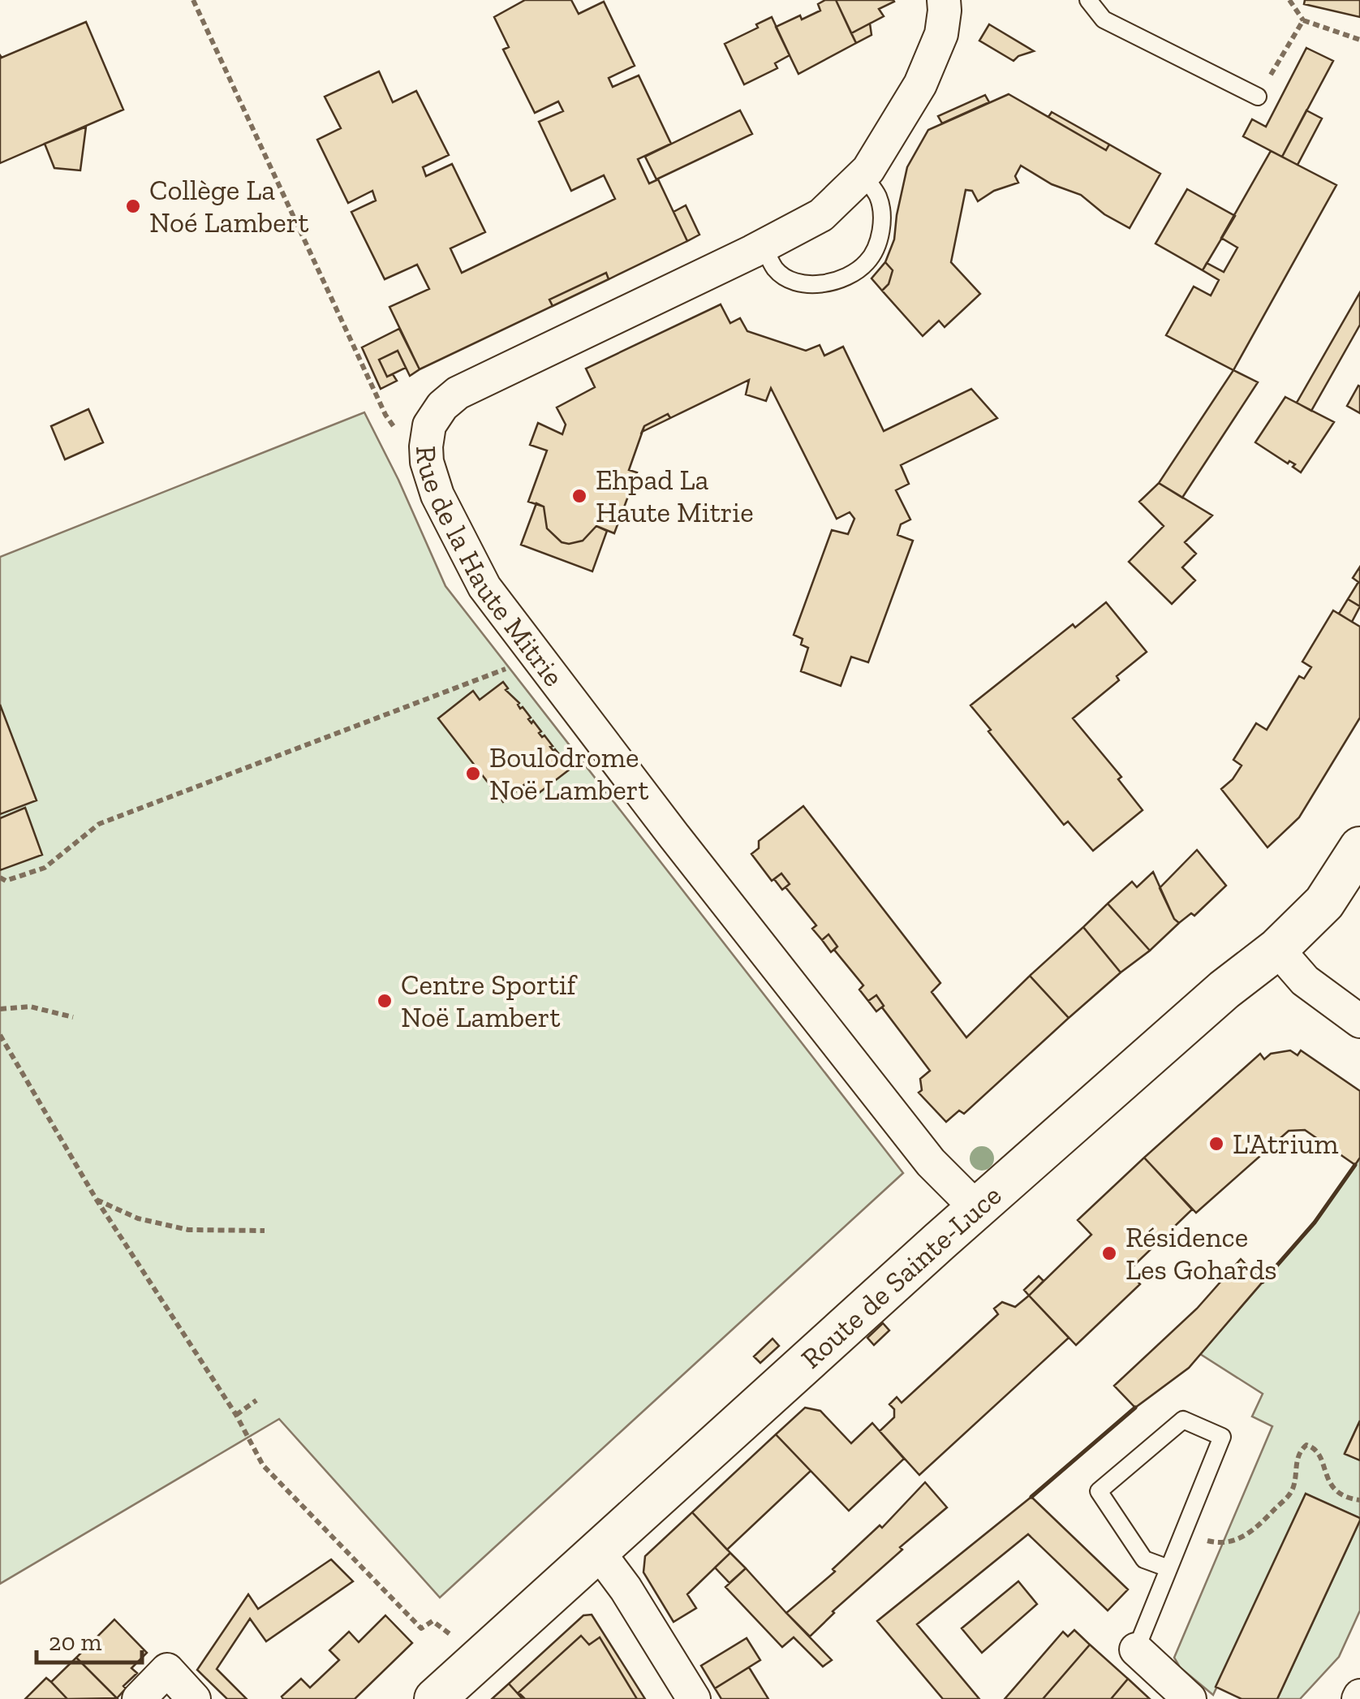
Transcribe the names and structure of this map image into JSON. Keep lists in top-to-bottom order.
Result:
{
  "streets": {
    "street": ["Rue de la Haute Mitrie", "Route de Sainte-Luce"]
  },
  "crossings": [
    ["Rue de la Haute Mitrie", "Route de Sainte-Luce"]
  ],
  "places": [
    "Collège La Noé Lambert",
    "Ehpad La Haute Mitrie",
    "Boulodrome Noë Lambert",
    "Centre Sportif Noë Lambert",
    "L'Atrium",
    "Résidence Les Gohards"
  ],
  "scale_bar": "20 m"
}
